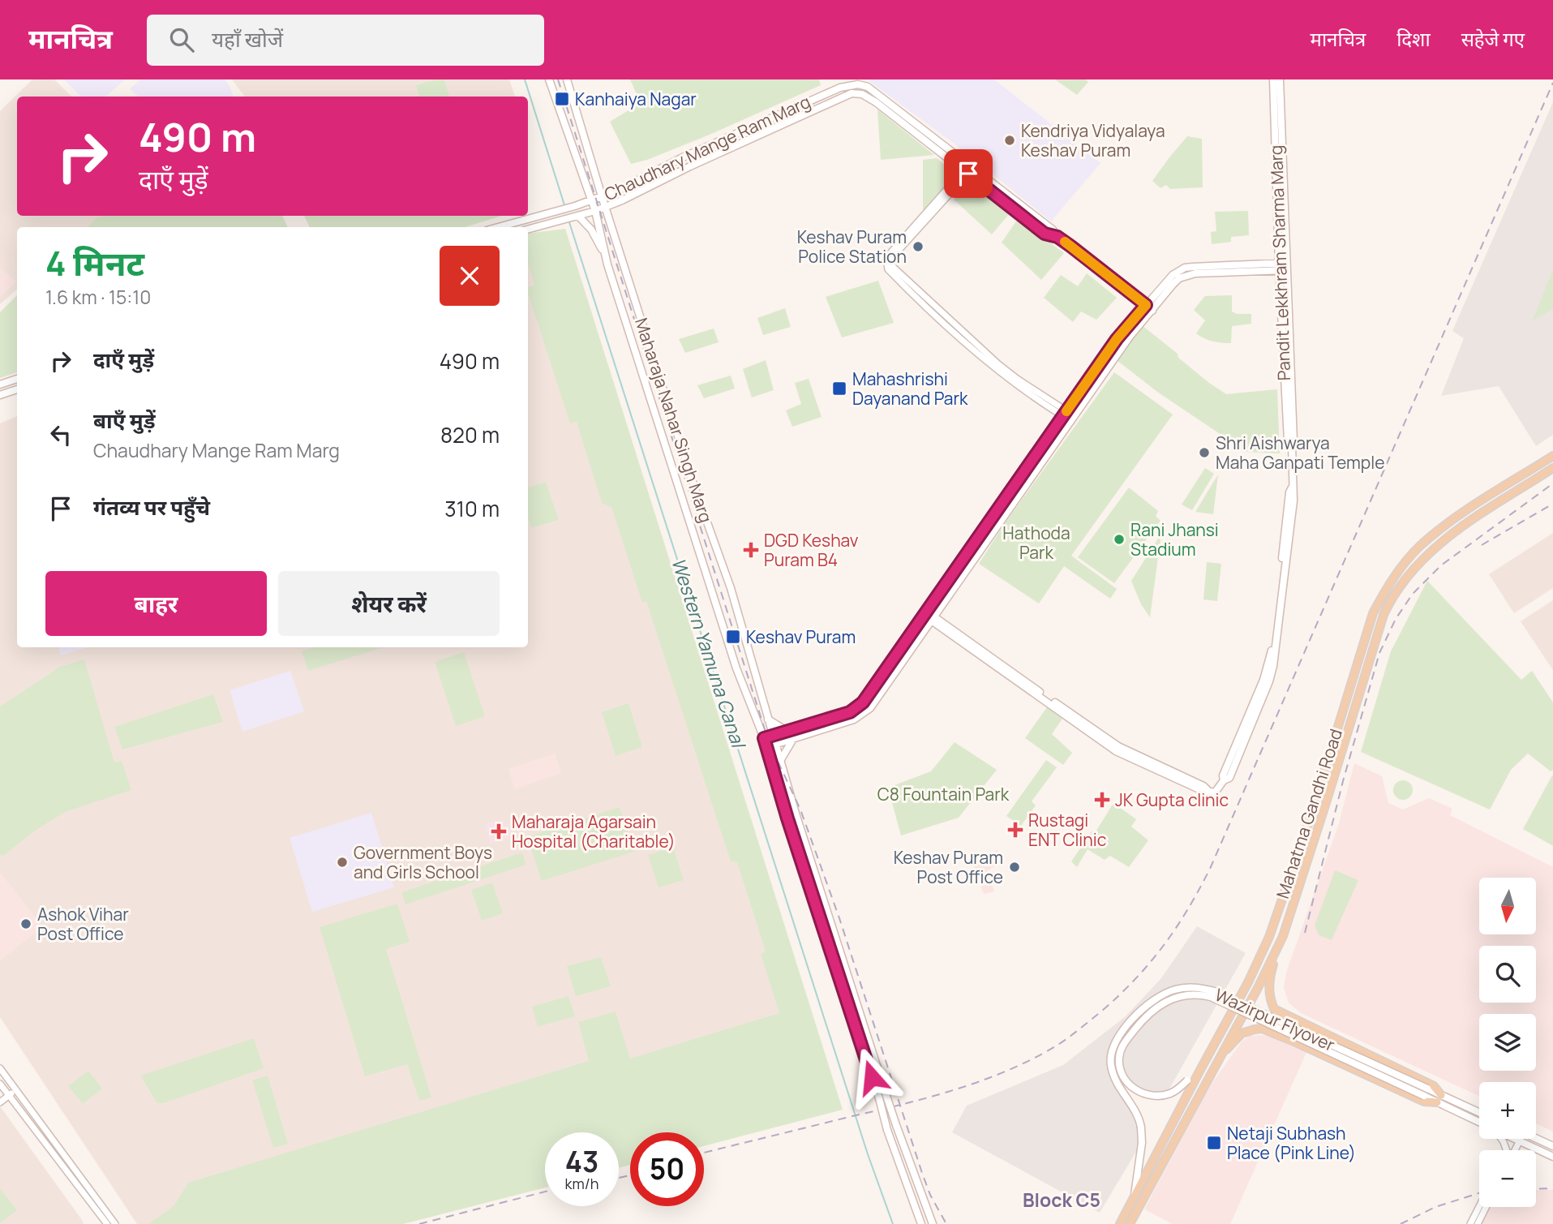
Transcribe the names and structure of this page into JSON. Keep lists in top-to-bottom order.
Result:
{
  "streets": {
    "main road": [
      "Chaudhary Mange Ram Marg",
      "Pandit Lekkhram Sharma Marg",
      "Maharaja Nahar Singh Marg",
      "Mahatma Gandhi Road",
      "Wazirpur Flyover"
    ]
  },
  "crossings": [
    ["Chaudhary Mange Ram Marg", "Maharaja Nahar Singh Marg"],
    ["Mahatma Gandhi Road", "Wazirpur Flyover"]
  ],
  "districts": ["Block C5"],
  "water": ["Western Yamuna Canal"],
  "parks": ["Hathoda Park", "C8 Fountain Park"],
  "places": {
    "transit": [
      "Kanhaiya Nagar",
      "Mahashrishi Dayanand Park",
      "Keshav Puram",
      "Netaji Subhash Place (Pink Line)"
    ],
    "other": [
      "Kendriya Vidyalaya Keshav Puram",
      "Keshav Puram Police Station",
      "Shri Aishwarya Maha Ganpati Temple",
      "Rani Jhansi Stadium",
      "Government Boys and Girls School",
      "Keshav Puram Post Office",
      "Ashok Vihar Post Office"
    ],
    "health": [
      "DGD Keshav Puram B4",
      "JK Gupta clinic",
      "Rustagi ENT Clinic",
      "Maharaja Agarsain Hospital (Charitable)"
    ]
  },
  "north": "bottom",
  "page": {
    "header": "मानचित्र",
    "search": "यहाँ खोजें",
    "nav": ["मानचित्र", "दिशा", "सहेजे गए"],
    "turn": ["490 m", "दाएँ मुड़ें"],
    "heading": ["4 मिनट", "1.6 km · 15:10"],
    "list": [
      {
        "name": "दाएँ मुड़ें",
        "value": "490 m"
      },
      {
        "name": "बाएँ मुड़ें",
        "note": "Chaudhary Mange Ram Marg",
        "value": "820 m"
      },
      {
        "name": "गंतव्य पर पहुँचे",
        "value": "310 m"
      }
    ],
    "buttons": ["बाहर", "शेयर करें"],
    "map_buttons": ["+", "−"],
    "speed": "43 km/h",
    "limit": "50"
  }
}
